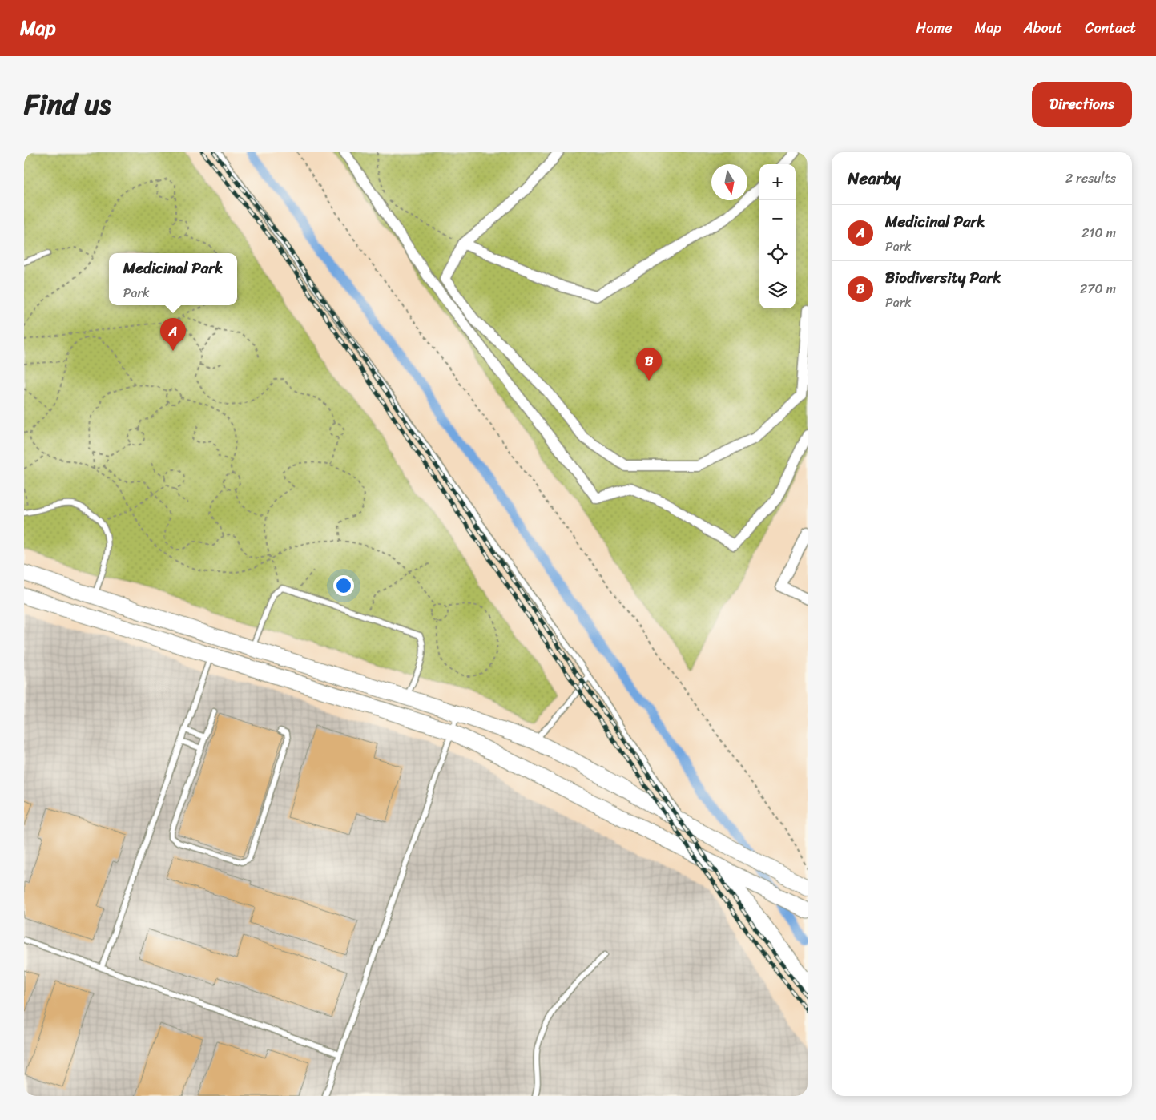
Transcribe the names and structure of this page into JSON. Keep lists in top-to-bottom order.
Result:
{
  "north": "bottom",
  "page": {
    "header": "Map",
    "nav": [
      "Home",
      "Map",
      "About",
      "Contact"
    ],
    "title": "Find us",
    "buttons": "Directions",
    "heading": ["Nearby", "2 results"],
    "map_buttons": ["+", "−"],
    "list": [
      {
        "mark": "A",
        "name": "Medicinal Park",
        "note": "Park",
        "value": "210 m"
      },
      {
        "mark": "B",
        "name": "Biodiversity Park",
        "note": "Park",
        "value": "270 m"
      }
    ],
    "popup": ["Medicinal Park", "Park"],
    "pins": ["A", "B"]
  }
}
